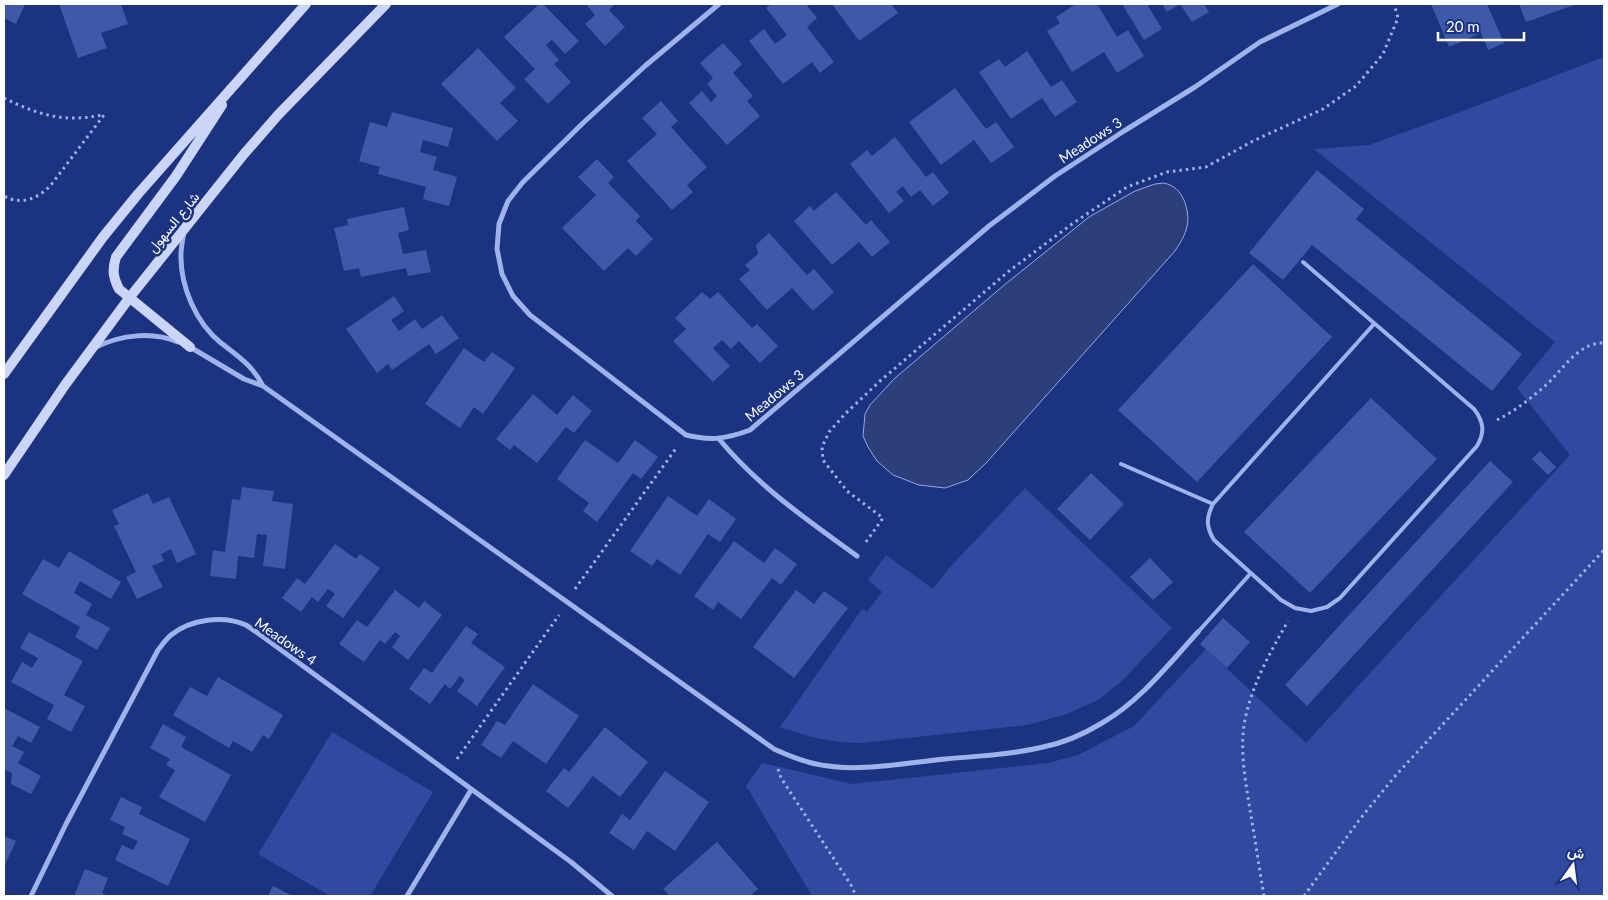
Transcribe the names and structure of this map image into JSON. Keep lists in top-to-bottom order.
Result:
{
  "streets": {
    "main road": ["شارع السهول"],
    "street": ["Meadows 3", "Meadows 4"]
  },
  "scale_bar": "20 m",
  "north": "top"
}
